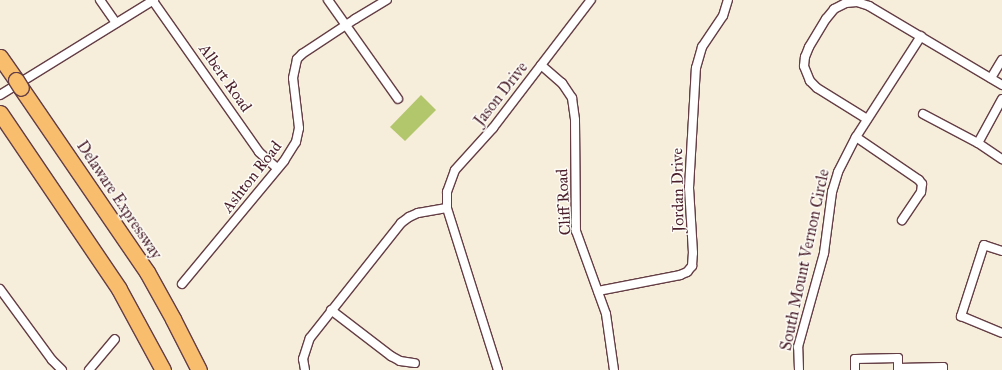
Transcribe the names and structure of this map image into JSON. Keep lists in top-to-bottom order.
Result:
{
  "streets": {
    "highway": ["Delaware Expressway"],
    "street": [
      "Albert Road",
      "Jason Drive",
      "Ashton Road",
      "Jordan Drive",
      "Cliff Road",
      "South Mount Vernon Circle"
    ]
  },
  "crossings": [
    ["Albert Road", "Ashton Road"],
    ["Jason Drive", "Cliff Road"],
    ["Jordan Drive", "Cliff Road"]
  ]
}
